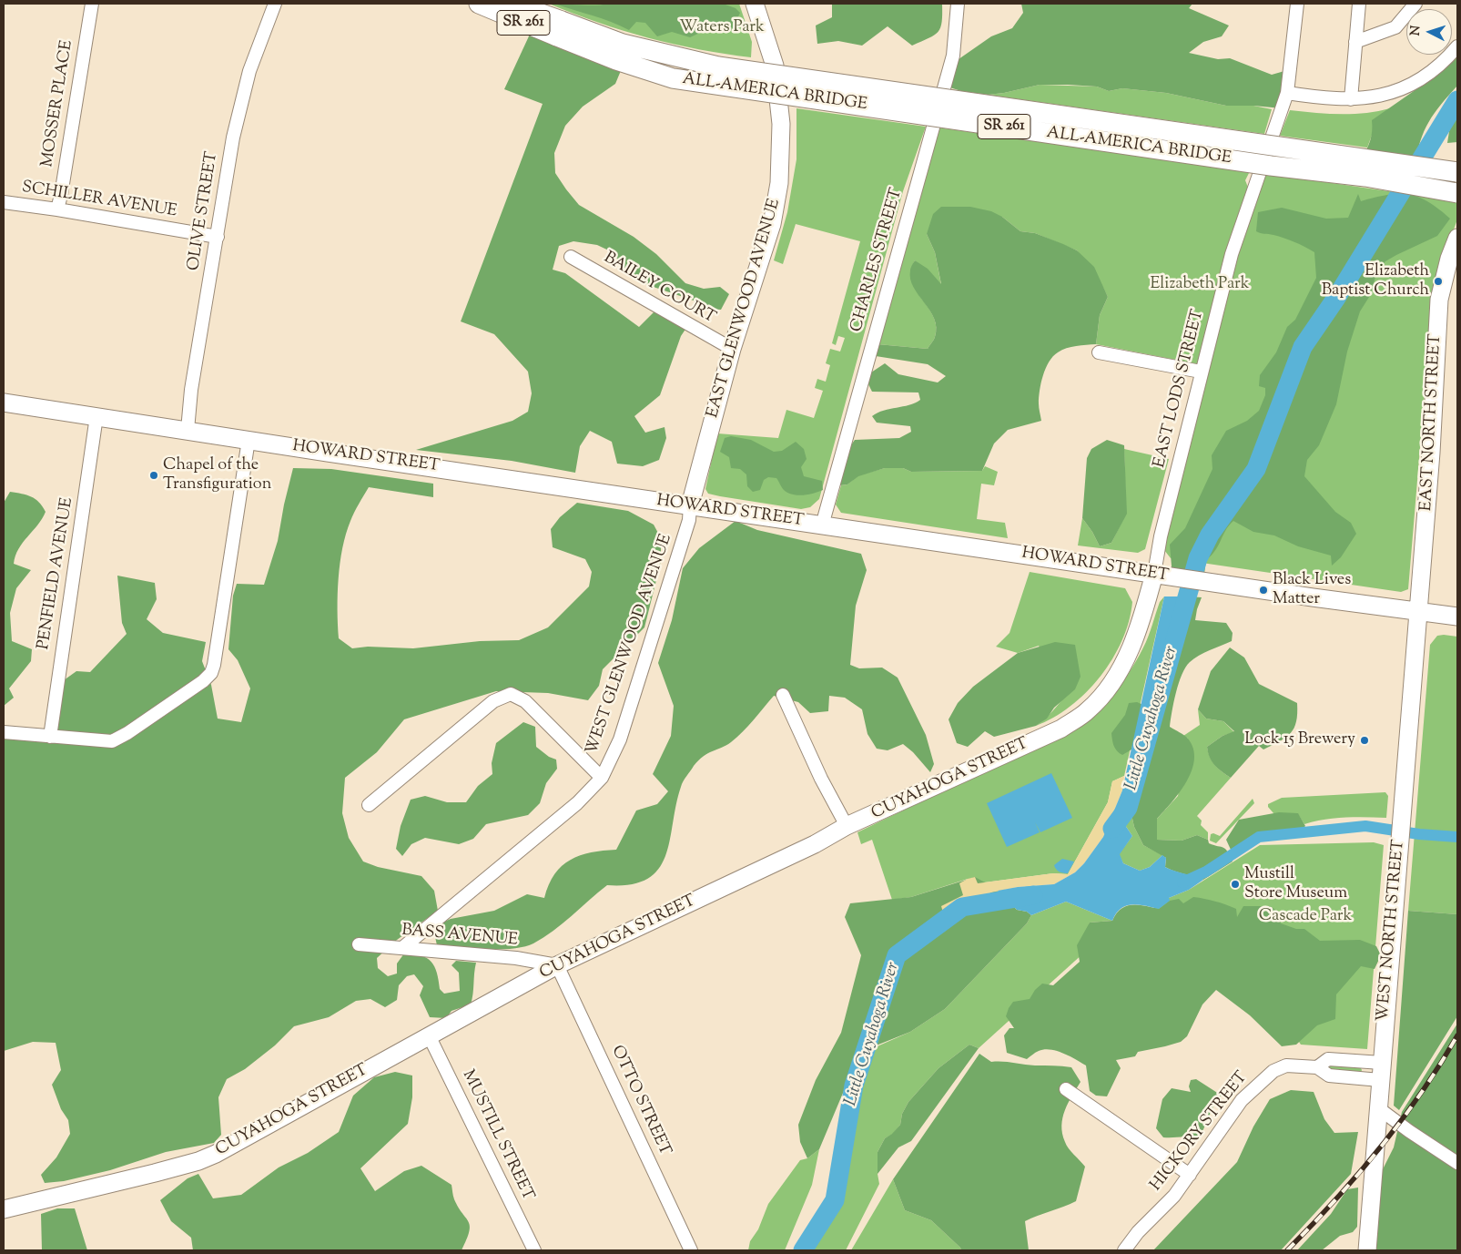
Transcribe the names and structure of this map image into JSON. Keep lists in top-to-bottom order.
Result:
{
  "streets": {
    "main road": ["SR 261", "ALL-AMERICA BRIDGE"],
    "street": [
      "MOSSER PLACE",
      "SCHILLER AVENUE",
      "OLIVE STREET",
      "CHARLES STREET",
      "BAILEY COURT",
      "EAST GLENWOOD AVENUE",
      "EAST LODS STREET",
      "EAST NORTH STREET",
      "HOWARD STREET",
      "PENFIELD AVENUE",
      "WEST GLENWOOD AVENUE",
      "CUYAHOGA STREET",
      "WEST NORTH STREET",
      "BASS AVENUE",
      "OTTO STREET",
      "HICKORY STREET",
      "MUSTILL STREET"
    ]
  },
  "crossings": [
    ["SR 261", "ALL-AMERICA BRIDGE"],
    ["MOSSER PLACE", "SCHILLER AVENUE"],
    ["SCHILLER AVENUE", "OLIVE STREET"],
    ["OLIVE STREET", "HOWARD STREET"],
    ["CHARLES STREET", "HOWARD STREET"],
    ["BAILEY COURT", "EAST GLENWOOD AVENUE"],
    ["EAST GLENWOOD AVENUE", "HOWARD STREET"],
    ["EAST GLENWOOD AVENUE", "WEST GLENWOOD AVENUE"],
    ["EAST LODS STREET", "HOWARD STREET"],
    ["EAST LODS STREET", "CUYAHOGA STREET"],
    ["EAST NORTH STREET", "HOWARD STREET"],
    ["EAST NORTH STREET", "WEST NORTH STREET"],
    ["HOWARD STREET", "PENFIELD AVENUE"],
    ["HOWARD STREET", "WEST GLENWOOD AVENUE"],
    ["HOWARD STREET", "CUYAHOGA STREET"],
    ["HOWARD STREET", "WEST NORTH STREET"],
    ["WEST GLENWOOD AVENUE", "BASS AVENUE"],
    ["CUYAHOGA STREET", "BASS AVENUE"],
    ["CUYAHOGA STREET", "OTTO STREET"],
    ["CUYAHOGA STREET", "MUSTILL STREET"],
    ["WEST NORTH STREET", "HICKORY STREET"],
    ["BASS AVENUE", "OTTO STREET"]
  ],
  "water": ["Little Cuyahoga River"],
  "parks": ["Waters Park", "Elizabeth Park", "Cascade Park"],
  "places": [
    "Elizabeth Baptist Church",
    "Chapel of the Transfiguration",
    "Black Lives Matter",
    "Lock 15 Brewery",
    "Mustill Store Museum"
  ],
  "north": "left"
}
